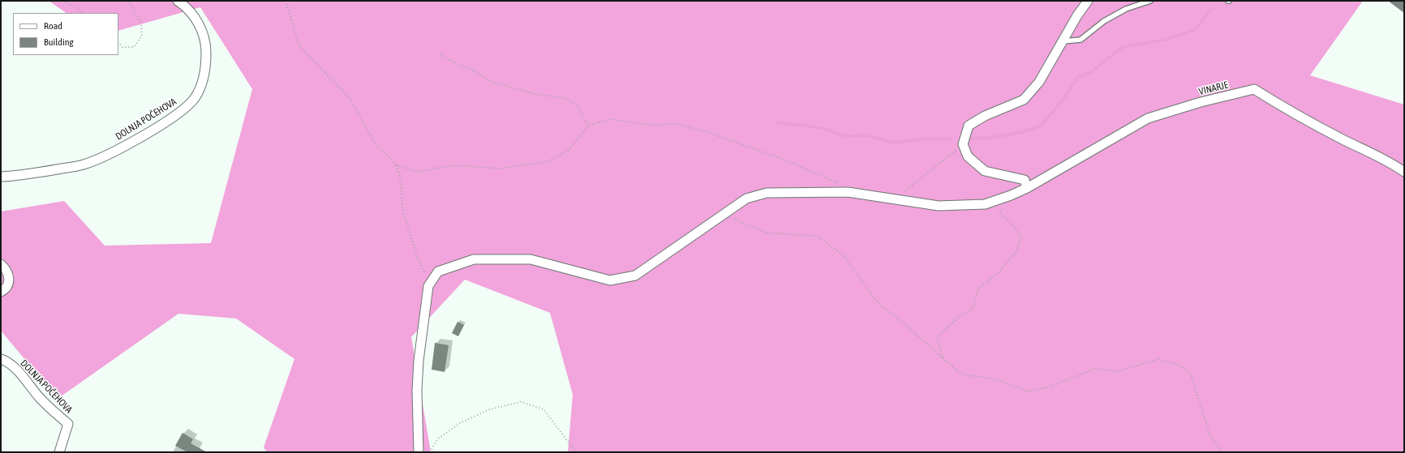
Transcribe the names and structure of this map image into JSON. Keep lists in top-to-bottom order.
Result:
{
  "streets": {
    "street": ["VINARJE", "DOLNJA POČEHOVA"]
  },
  "legend": ["Road", "Building"]
}
